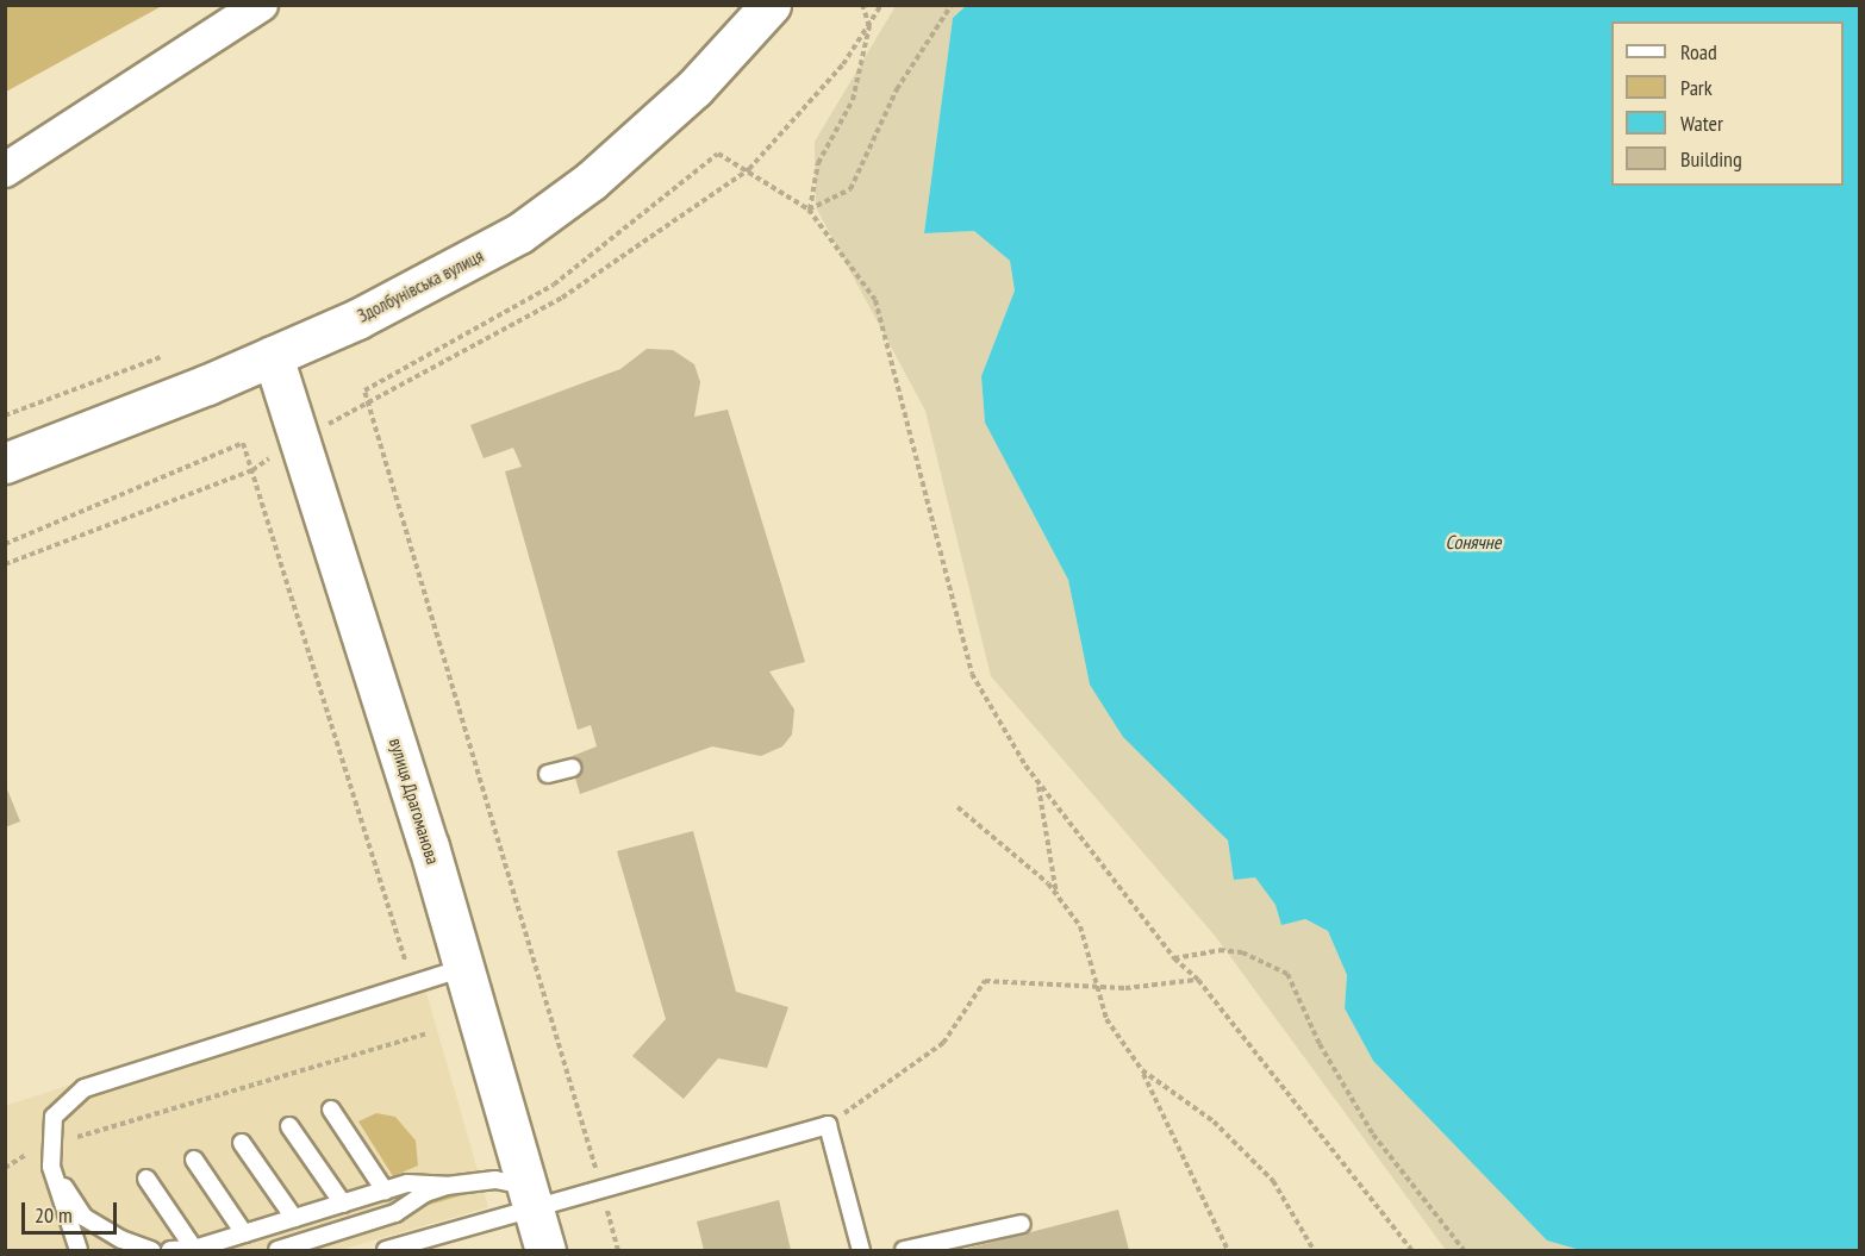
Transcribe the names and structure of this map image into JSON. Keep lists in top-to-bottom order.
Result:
{
  "streets": {
    "street": ["Здолбунівська вулиця", "вулиця Драгоманова"]
  },
  "crossings": [
    ["Здолбунівська вулиця", "вулиця Драгоманова"]
  ],
  "water": ["Сонячне"],
  "legend": [
    "Road",
    "Park",
    "Water",
    "Building"
  ],
  "scale_bar": "20 m"
}
